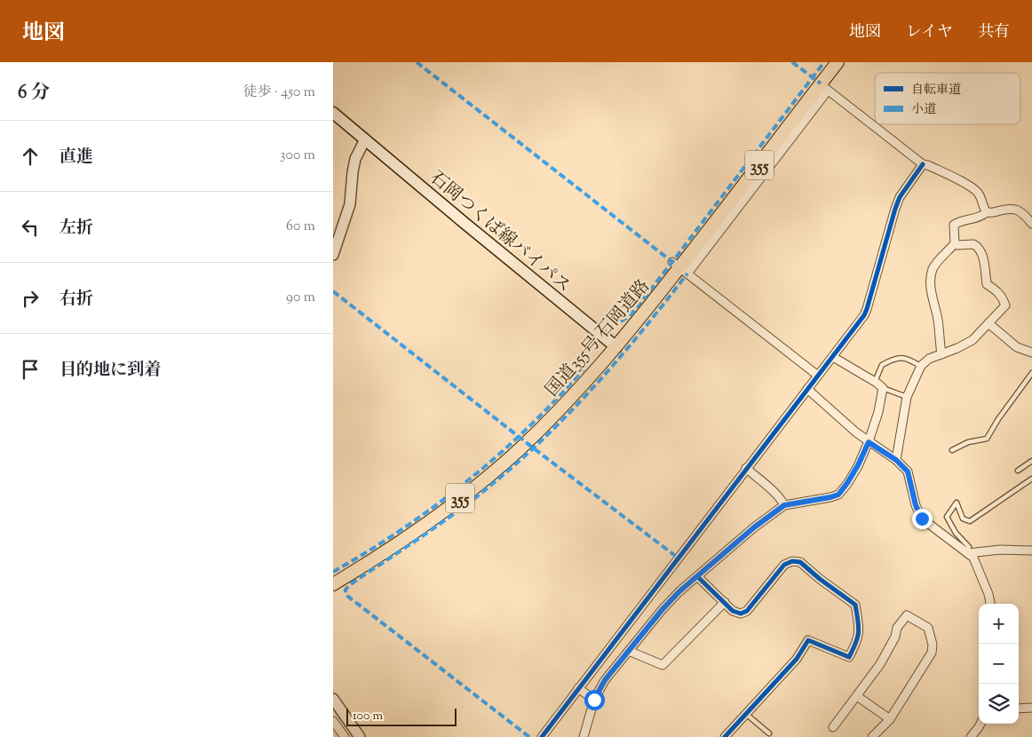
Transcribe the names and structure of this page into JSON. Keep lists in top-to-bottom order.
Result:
{
  "streets": {
    "highway": ["355", "国道355号 石岡道路"],
    "main road": ["石岡つくば線バイパス"]
  },
  "crossings": [
    ["石岡つくば線バイパス", "国道355号 石岡道路"]
  ],
  "legend": ["自転車道", "小道"],
  "scale_bar": "100 m",
  "page": {
    "header": "地図",
    "nav": ["地図", "レイヤ", "共有"],
    "heading": ["6 分", "徒歩 · 450 m"],
    "list": [
      ["直進", "300 m"],
      ["左折", "60 m"],
      ["右折", "90 m"],
      "目的地に到着"
    ],
    "map_buttons": ["+", "−"],
    "scale": "100 m"
  }
}
